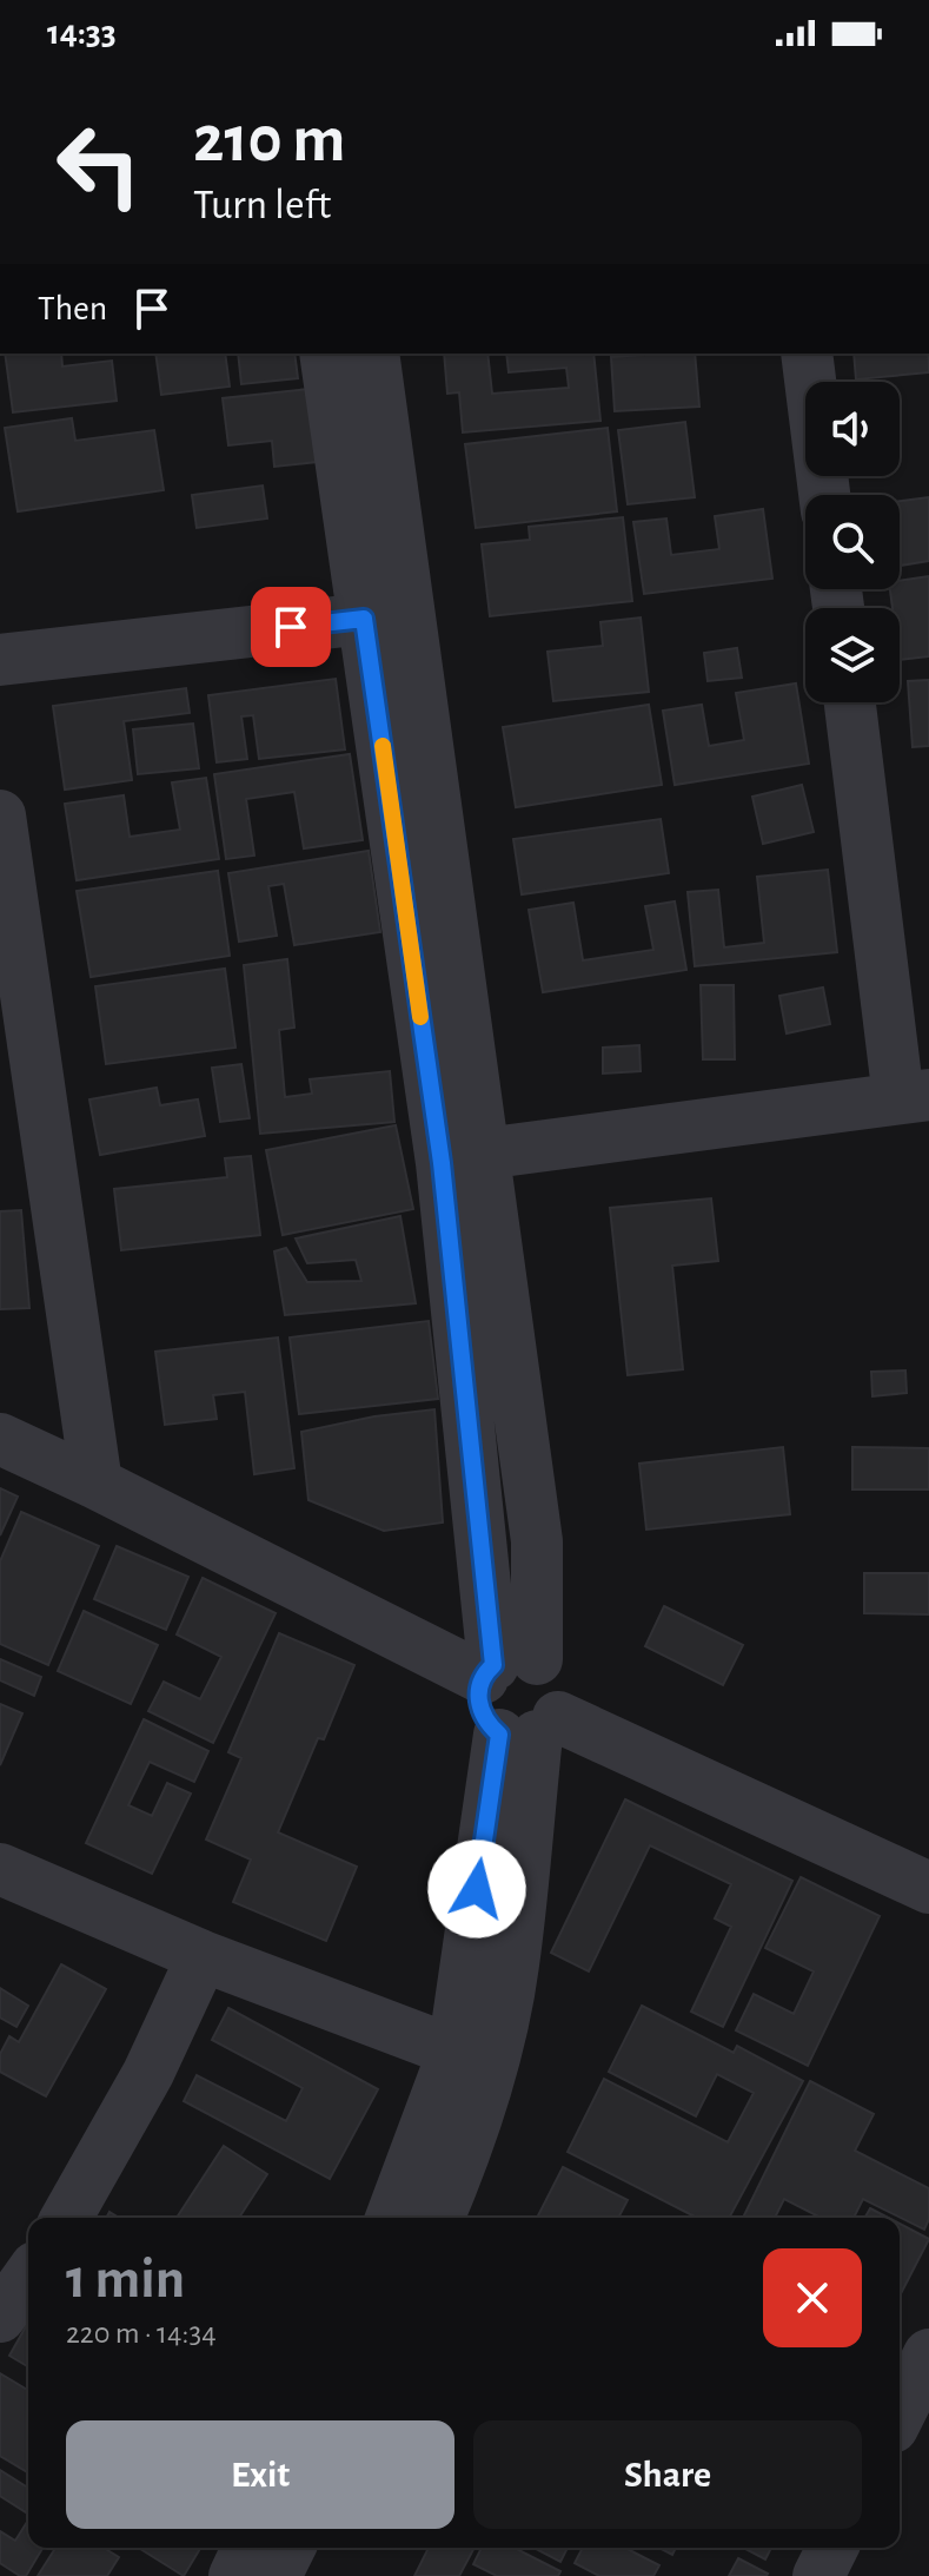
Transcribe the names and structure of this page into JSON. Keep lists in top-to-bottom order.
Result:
{
  "page": {
    "status": "14:33",
    "turn": ["210 m", "Turn left"],
    "then": "Then",
    "heading": ["1 min", "220 m · 14:34"],
    "buttons": ["Exit", "Share"]
  }
}
